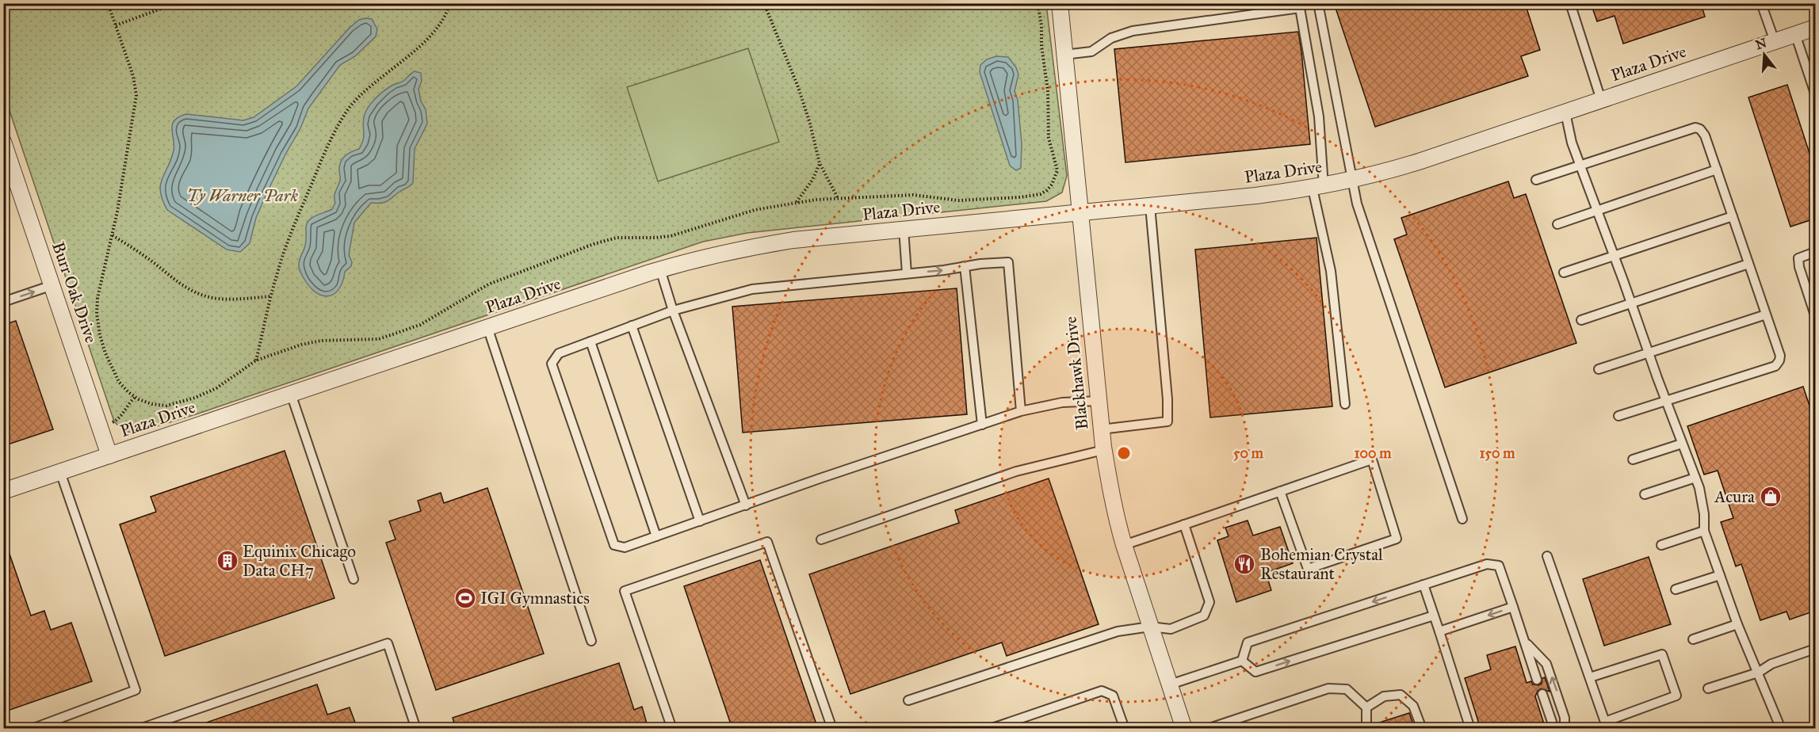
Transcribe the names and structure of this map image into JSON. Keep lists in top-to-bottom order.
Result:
{
  "streets": {
    "street": ["Plaza Drive", "Burr Oak Drive", "Blackhawk Drive"]
  },
  "crossings": [
    ["Plaza Drive", "Burr Oak Drive"],
    ["Plaza Drive", "Blackhawk Drive"]
  ],
  "parks": ["Ty Warner Park"],
  "places": {
    "shop": ["Acura"],
    "building": ["Equinix Chicago Data CH7"],
    "restaurant": ["Bohemian Crystal Restaurant"],
    "sports": ["IGI Gymnastics"]
  },
  "north": "top",
  "rings": ["50 m", "100 m", "150 m"]
}
